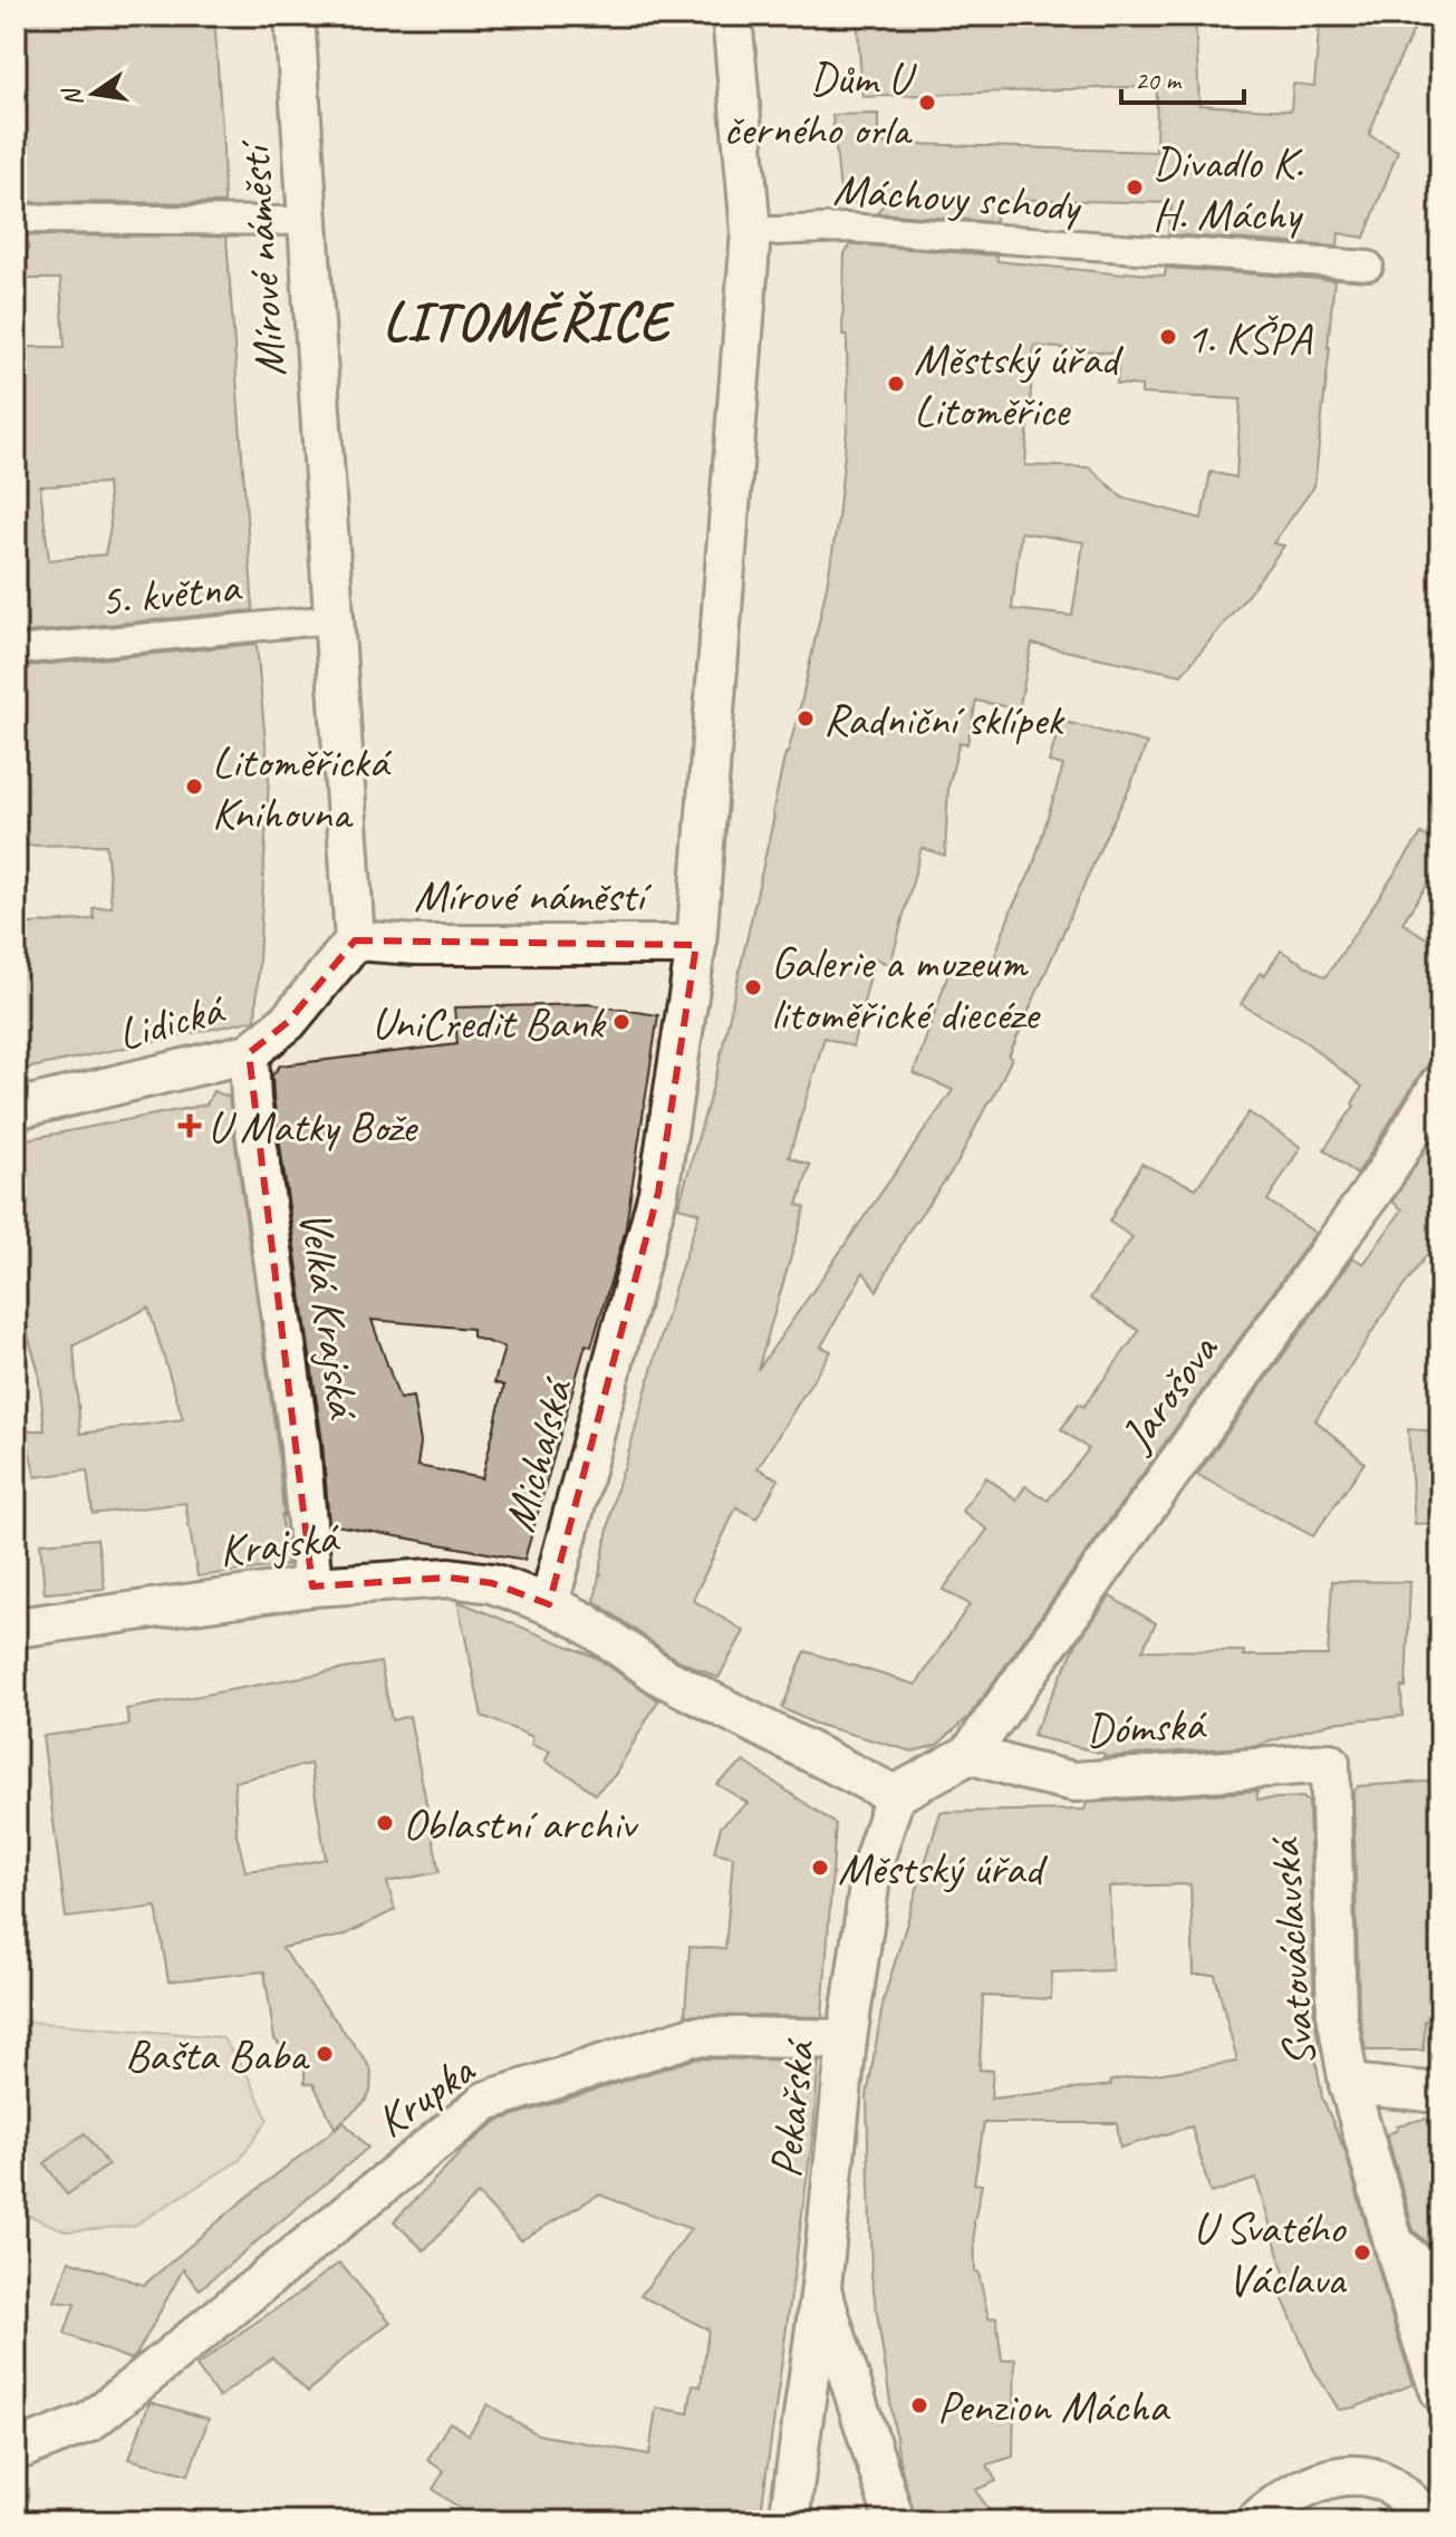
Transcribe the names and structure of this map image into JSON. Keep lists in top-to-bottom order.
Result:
{
  "streets": {
    "street": [
      "Máchovy schody",
      "Mírové náměstí",
      "5. května",
      "Lidická",
      "Velká Krajská",
      "Jarošova",
      "Michalská",
      "Krajská",
      "Dómská",
      "Svatováclavská",
      "Krupka",
      "Pekařská"
    ]
  },
  "crossings": [
    ["Máchovy schody", "Mírové náměstí"],
    ["Mírové náměstí", "5. května"],
    ["Mírové náměstí", "Lidická"],
    ["Mírové náměstí", "Michalská"],
    ["Lidická", "Velká Krajská"],
    ["Velká Krajská", "Krajská"],
    ["Jarošova", "Dómská"],
    ["Michalská", "Krajská"],
    ["Dómská", "Svatováclavská"],
    ["Krupka", "Pekařská"]
  ],
  "districts": ["LITOMĚŘICE"],
  "places": {
    "other": [
      "Dům U černého orla",
      "Divadlo K. H. Máchy",
      "1. KŠPA",
      "Městský úřad Litoměřice",
      "Radniční sklípek",
      "Litoměřická Knihovna",
      "Galerie a muzeum litoměřické diecéze",
      "UniCredit Bank",
      "Oblastní archiv",
      "Městský úřad",
      "Bašta Baba",
      "U Svatého Václava",
      "Penzion Mácha"
    ],
    "health": ["U Matky Bože"]
  },
  "scale_bar": "20 m",
  "north": "left"
}
